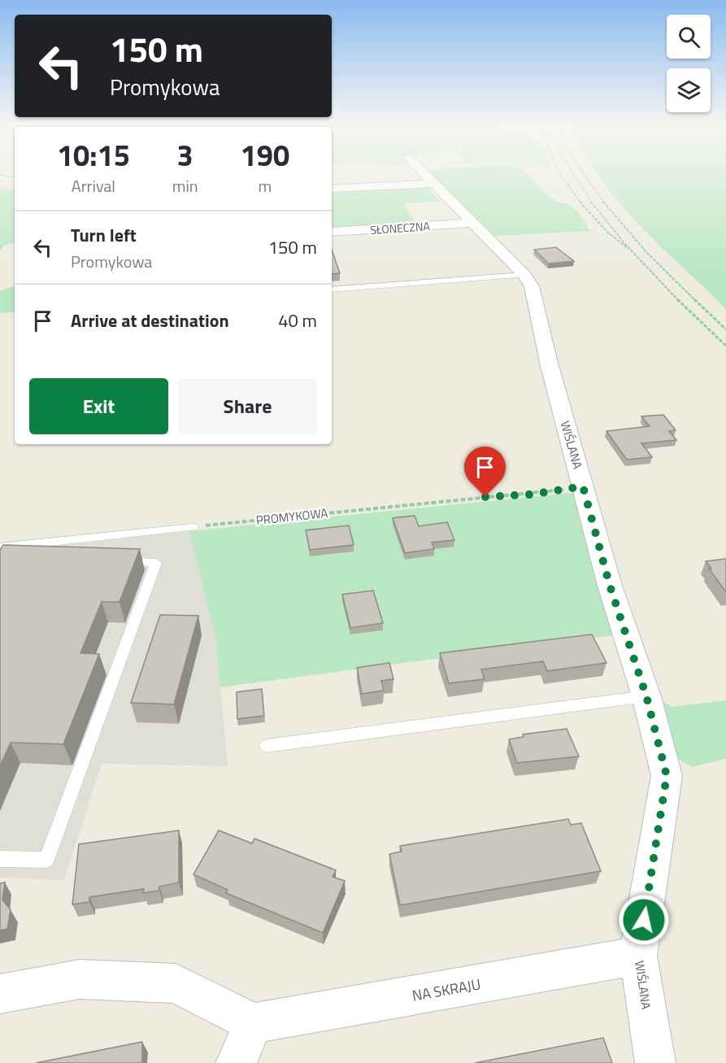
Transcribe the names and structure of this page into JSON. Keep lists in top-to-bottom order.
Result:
{
  "streets": {
    "street": ["SŁONECZNA", "WIŚLANA", "NA SKRAJU"],
    "path": ["PROMYKOWA"]
  },
  "crossings": [
    ["SŁONECZNA", "WIŚLANA"],
    ["WIŚLANA", "PROMYKOWA"],
    ["WIŚLANA", "NA SKRAJU"]
  ],
  "page": {
    "turn": ["150 m", "Promykowa"],
    "eta": [
      "10:15",
      "Arrival",
      "3",
      "min",
      "190",
      "m"
    ],
    "list": [
      {
        "name": "Turn left",
        "note": "Promykowa",
        "value": "150 m"
      },
      {
        "name": "Arrive at destination",
        "value": "40 m"
      }
    ],
    "buttons": ["Exit", "Share"]
  }
}
